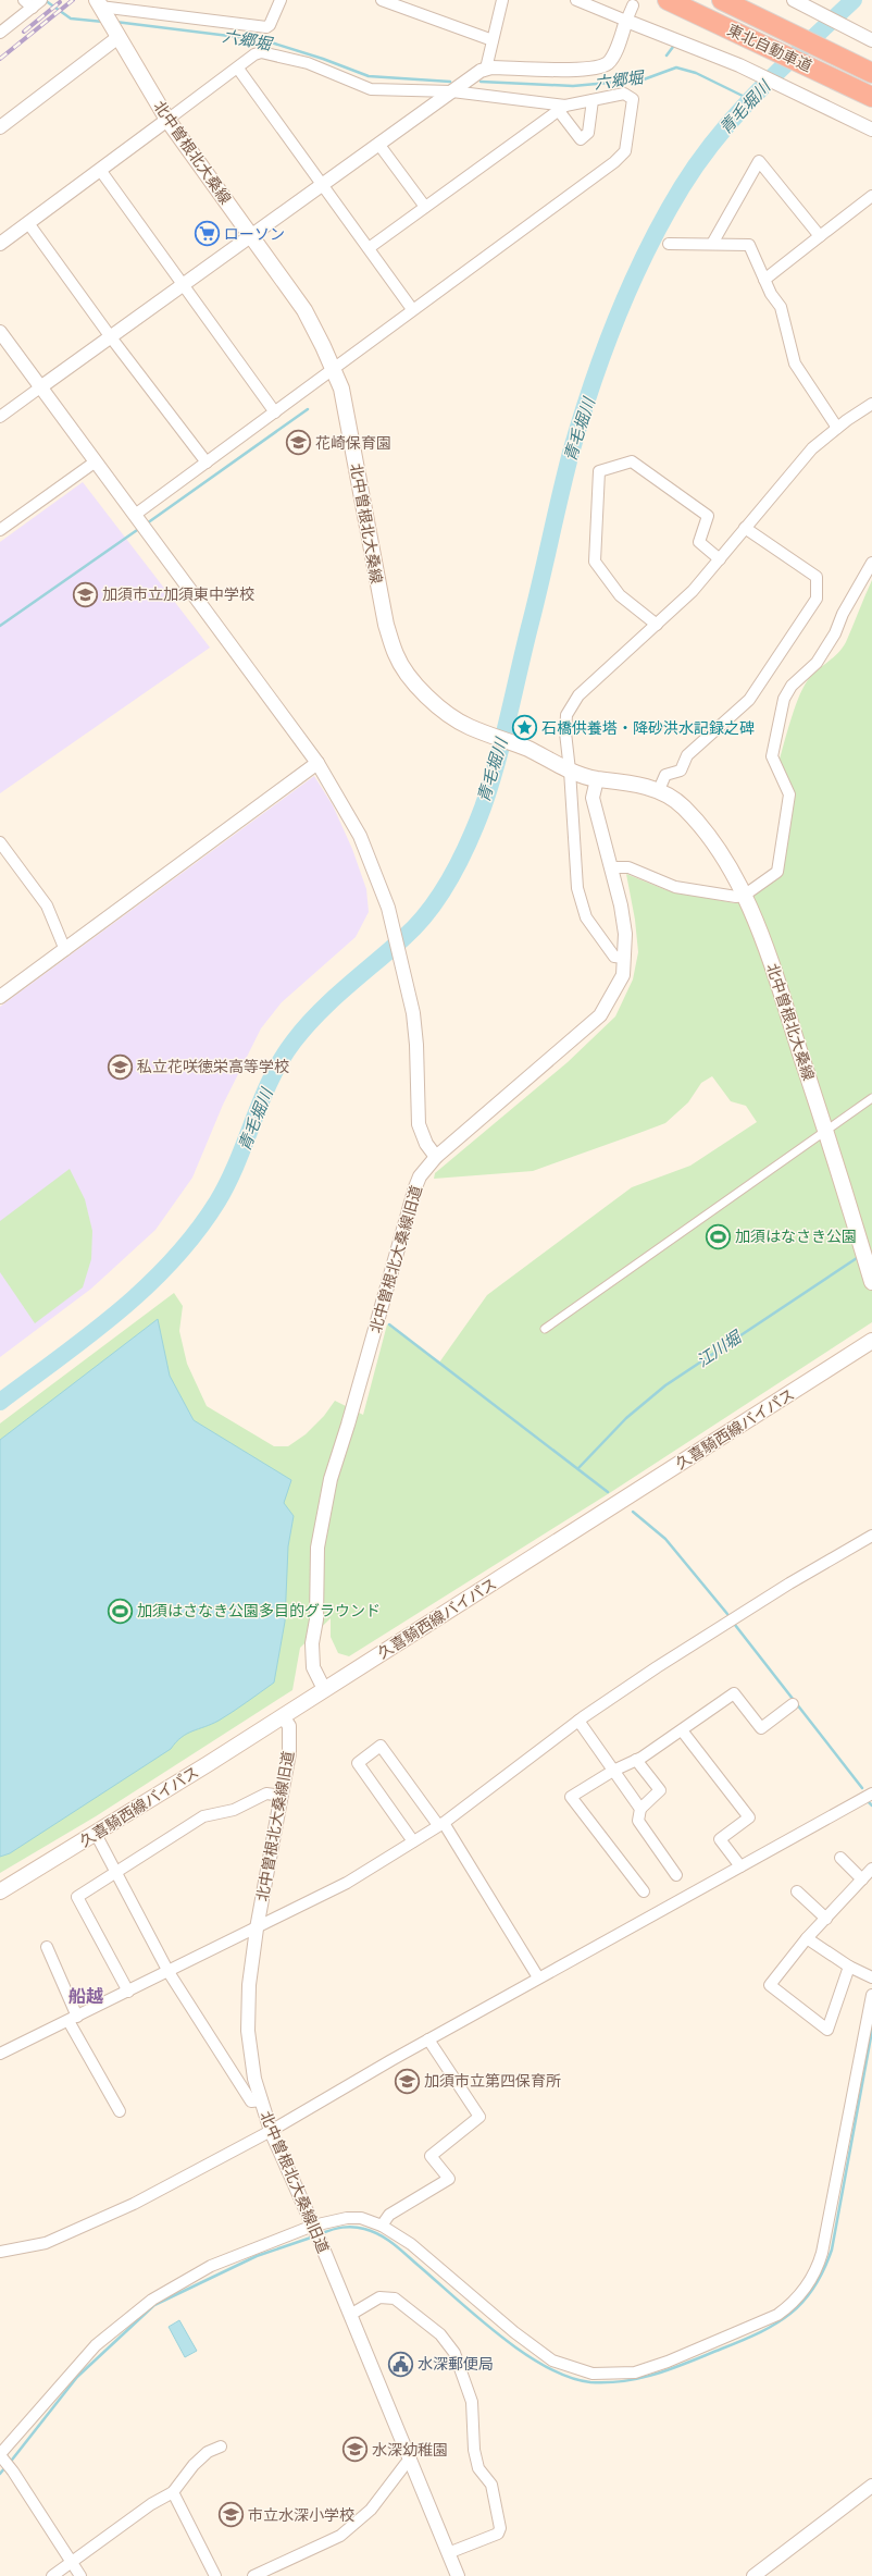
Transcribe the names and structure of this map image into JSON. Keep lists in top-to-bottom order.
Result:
{
  "streets": {
    "highway": ["東北自動車道"],
    "main road": ["北中曽根北大桑線", "久喜騎西線バイパス"],
    "street": ["北中曽根北大桑線旧道"]
  },
  "crossings": [
    ["北中曽根北大桑線", "北中曽根北大桑線旧道"],
    ["北中曽根北大桑線旧道", "久喜騎西線バイパス"]
  ],
  "districts": ["船越"],
  "water": ["六郷堀", "青毛堀川", "江川堀"],
  "places": {
    "supermarket": ["ローソン"],
    "school or university": [
      "花崎保育園",
      "加須市立加須東中学校",
      "私立花咲徳栄高等学校",
      "加須市立第四保育所",
      "水深幼稚園",
      "市立水深小学校"
    ],
    "place": ["石橋供養塔・降砂洪水記録之碑"],
    "sports": ["加須はなさき公園", "加須はさなき公園多目的グラウンド"],
    "public building": ["水深郵便局"]
  }
}
